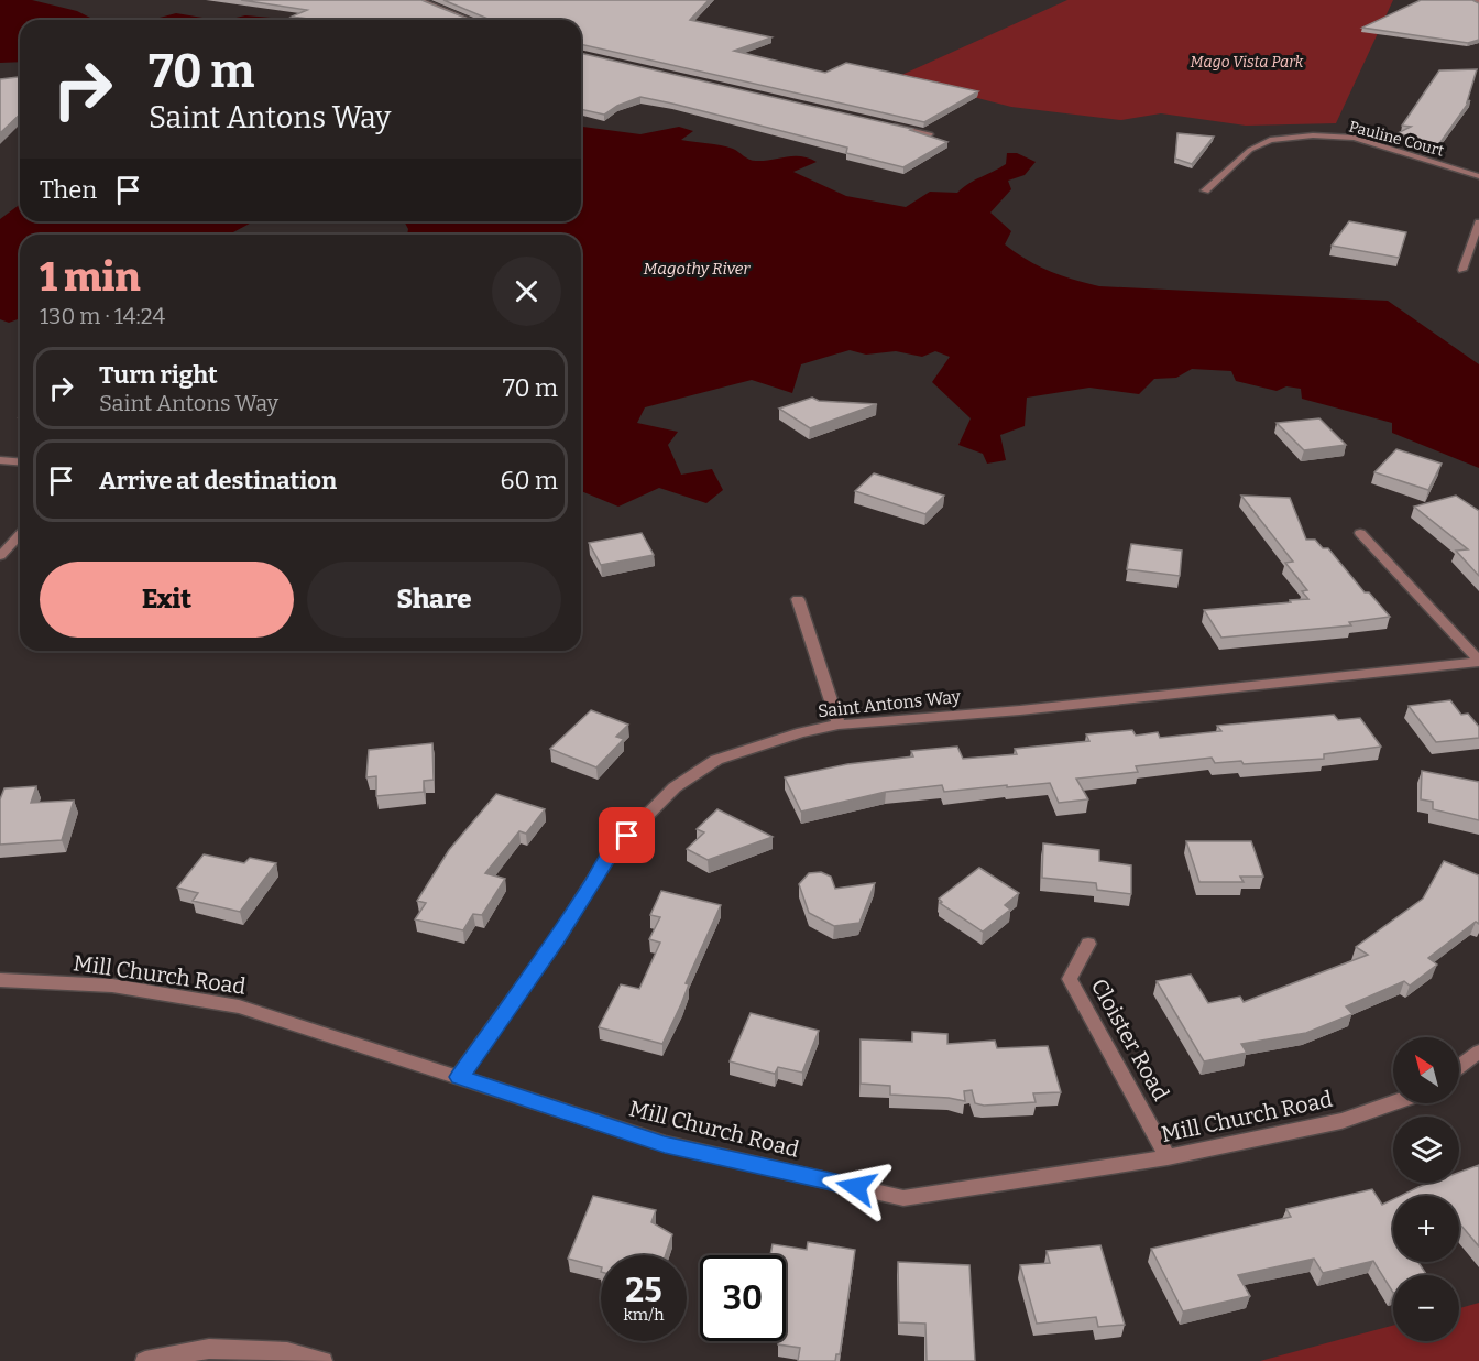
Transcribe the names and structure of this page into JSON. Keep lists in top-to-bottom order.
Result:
{
  "streets": {
    "street": [
      "Pauline Court",
      "Saint Antons Way",
      "Mill Church Road",
      "Cloister Road"
    ]
  },
  "crossings": [
    ["Saint Antons Way", "Mill Church Road"],
    ["Mill Church Road", "Cloister Road"]
  ],
  "water": ["Magothy River"],
  "parks": ["Mago Vista Park"],
  "north": "top left",
  "page": {
    "turn": ["70 m", "Saint Antons Way"],
    "then": "Then",
    "heading": ["1 min", "130 m · 14:24"],
    "list": [
      {
        "name": "Turn right",
        "note": "Saint Antons Way",
        "value": "70 m"
      },
      {
        "name": "Arrive at destination",
        "value": "60 m"
      }
    ],
    "buttons": ["Exit", "Share"],
    "map_buttons": ["+", "−"],
    "speed": "25 km/h",
    "limit": "30"
  }
}
